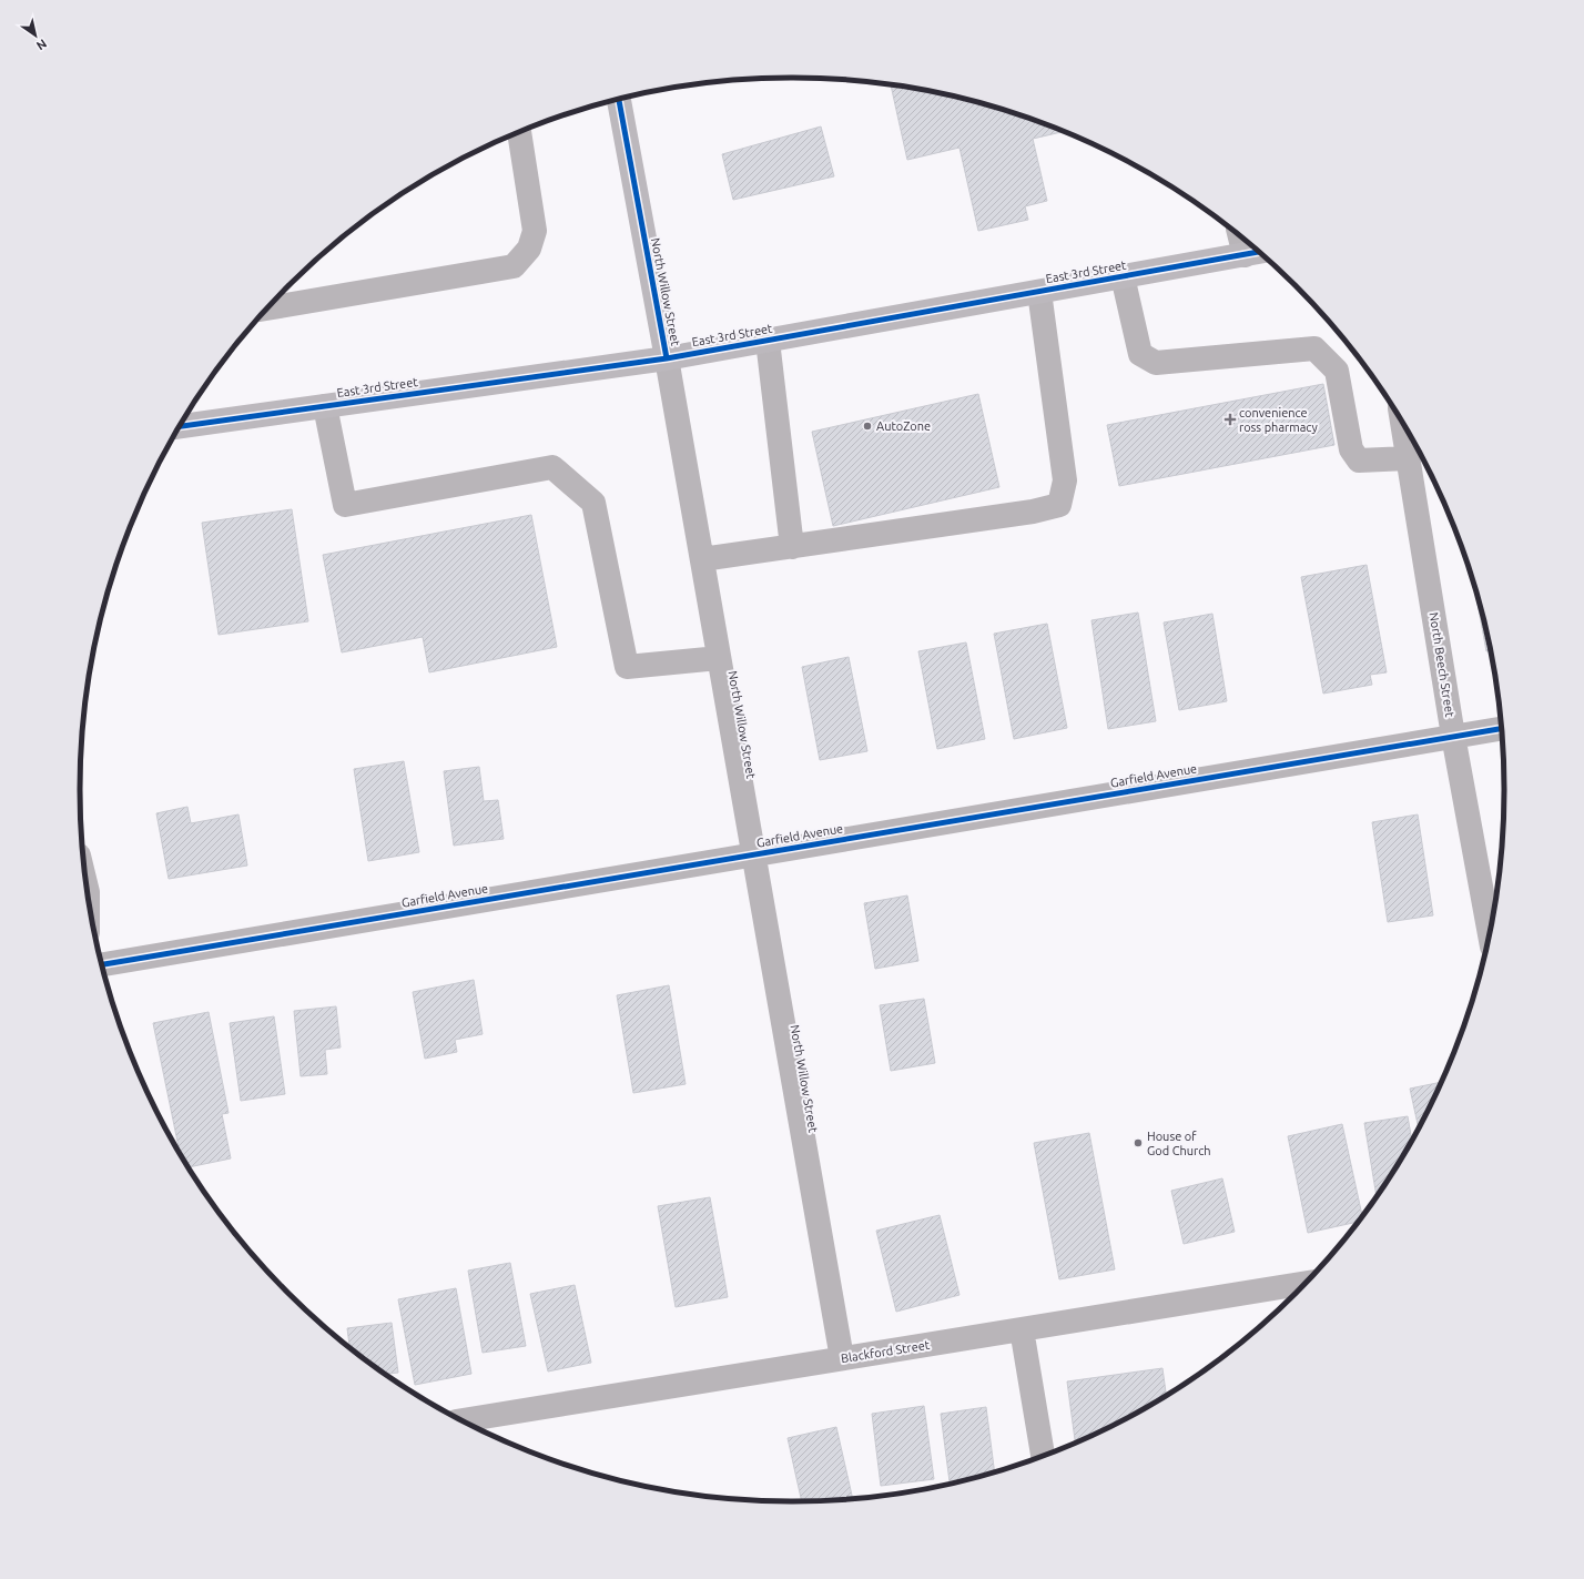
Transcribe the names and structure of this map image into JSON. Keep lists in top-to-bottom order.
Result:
{
  "streets": {
    "main road": ["East 3rd Street", "North Willow Street"],
    "street": ["North Beech Street", "Garfield Avenue", "Blackford Street"]
  },
  "crossings": [
    ["East 3rd Street", "North Willow Street"],
    ["North Willow Street", "Garfield Avenue"],
    ["North Willow Street", "Blackford Street"],
    ["North Beech Street", "Garfield Avenue"]
  ],
  "places": {
    "health": ["convenience ross pharmacy"],
    "other": ["AutoZone", "House of God Church"]
  },
  "north": "bottom right"
}
